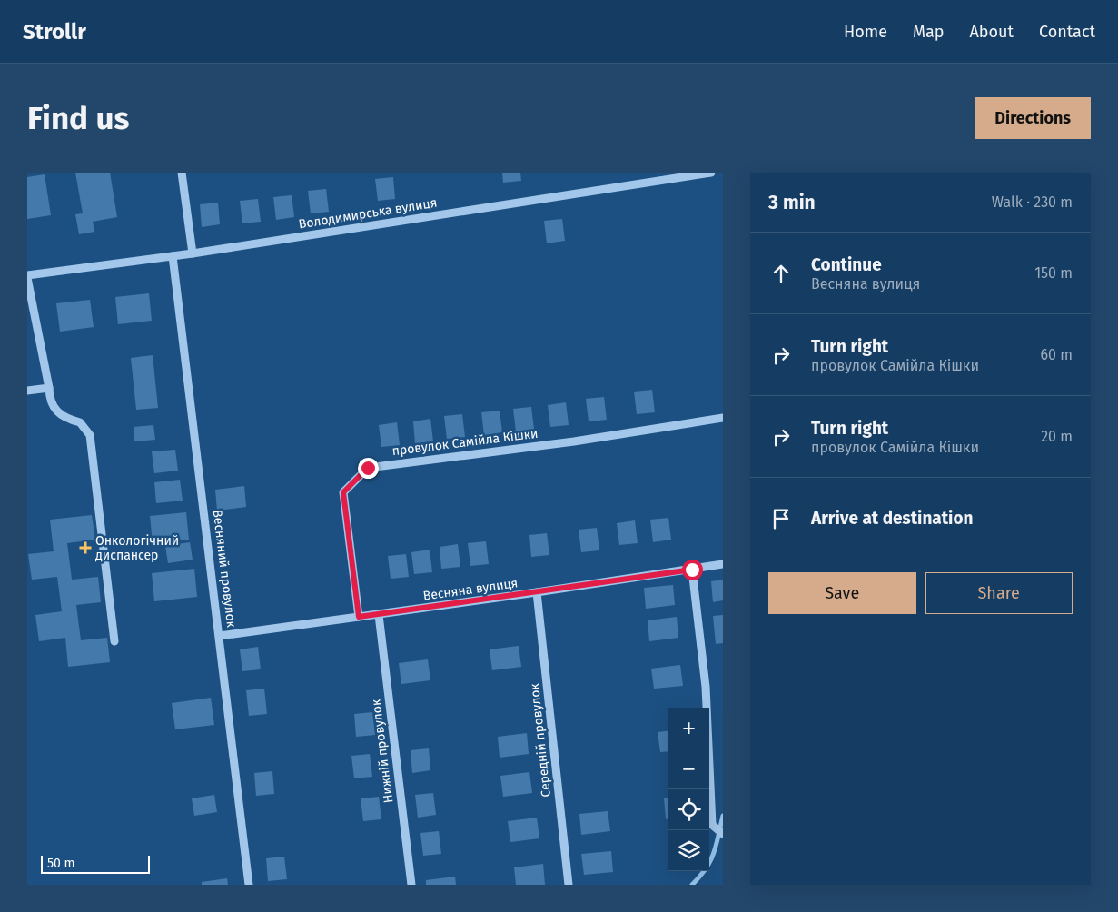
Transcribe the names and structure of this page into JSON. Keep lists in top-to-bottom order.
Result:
{
  "streets": {
    "street": [
      "Володимирська вулиця",
      "провулок Самійла Кішки",
      "Весняний провулок",
      "Весняна вулиця",
      "Середній провулок",
      "Нижній провулок"
    ]
  },
  "crossings": [
    ["Володимирська вулиця", "Весняний провулок"],
    ["провулок Самійла Кішки", "Весняна вулиця"],
    ["Весняний провулок", "Весняна вулиця"],
    ["Весняна вулиця", "Середній провулок"],
    ["Весняна вулиця", "Нижній провулок"]
  ],
  "places": {
    "health": ["Онкологічний диспансер"]
  },
  "scale_bar": "50 m",
  "page": {
    "header": "Strollr",
    "nav": [
      "Home",
      "Map",
      "About",
      "Contact"
    ],
    "buttons": [
      "Directions",
      ["Save", "Share"]
    ],
    "title": "Find us",
    "heading": ["3 min", "Walk · 230 m"],
    "list": [
      ["Continue", "Весняна вулиця", "150 m"],
      ["Turn right", "провулок Самійла Кішки", "60 m"],
      ["Turn right", "провулок Самійла Кішки", "20 m"],
      "Arrive at destination"
    ],
    "map_buttons": ["+", "−"],
    "scale": "50 m"
  }
}
